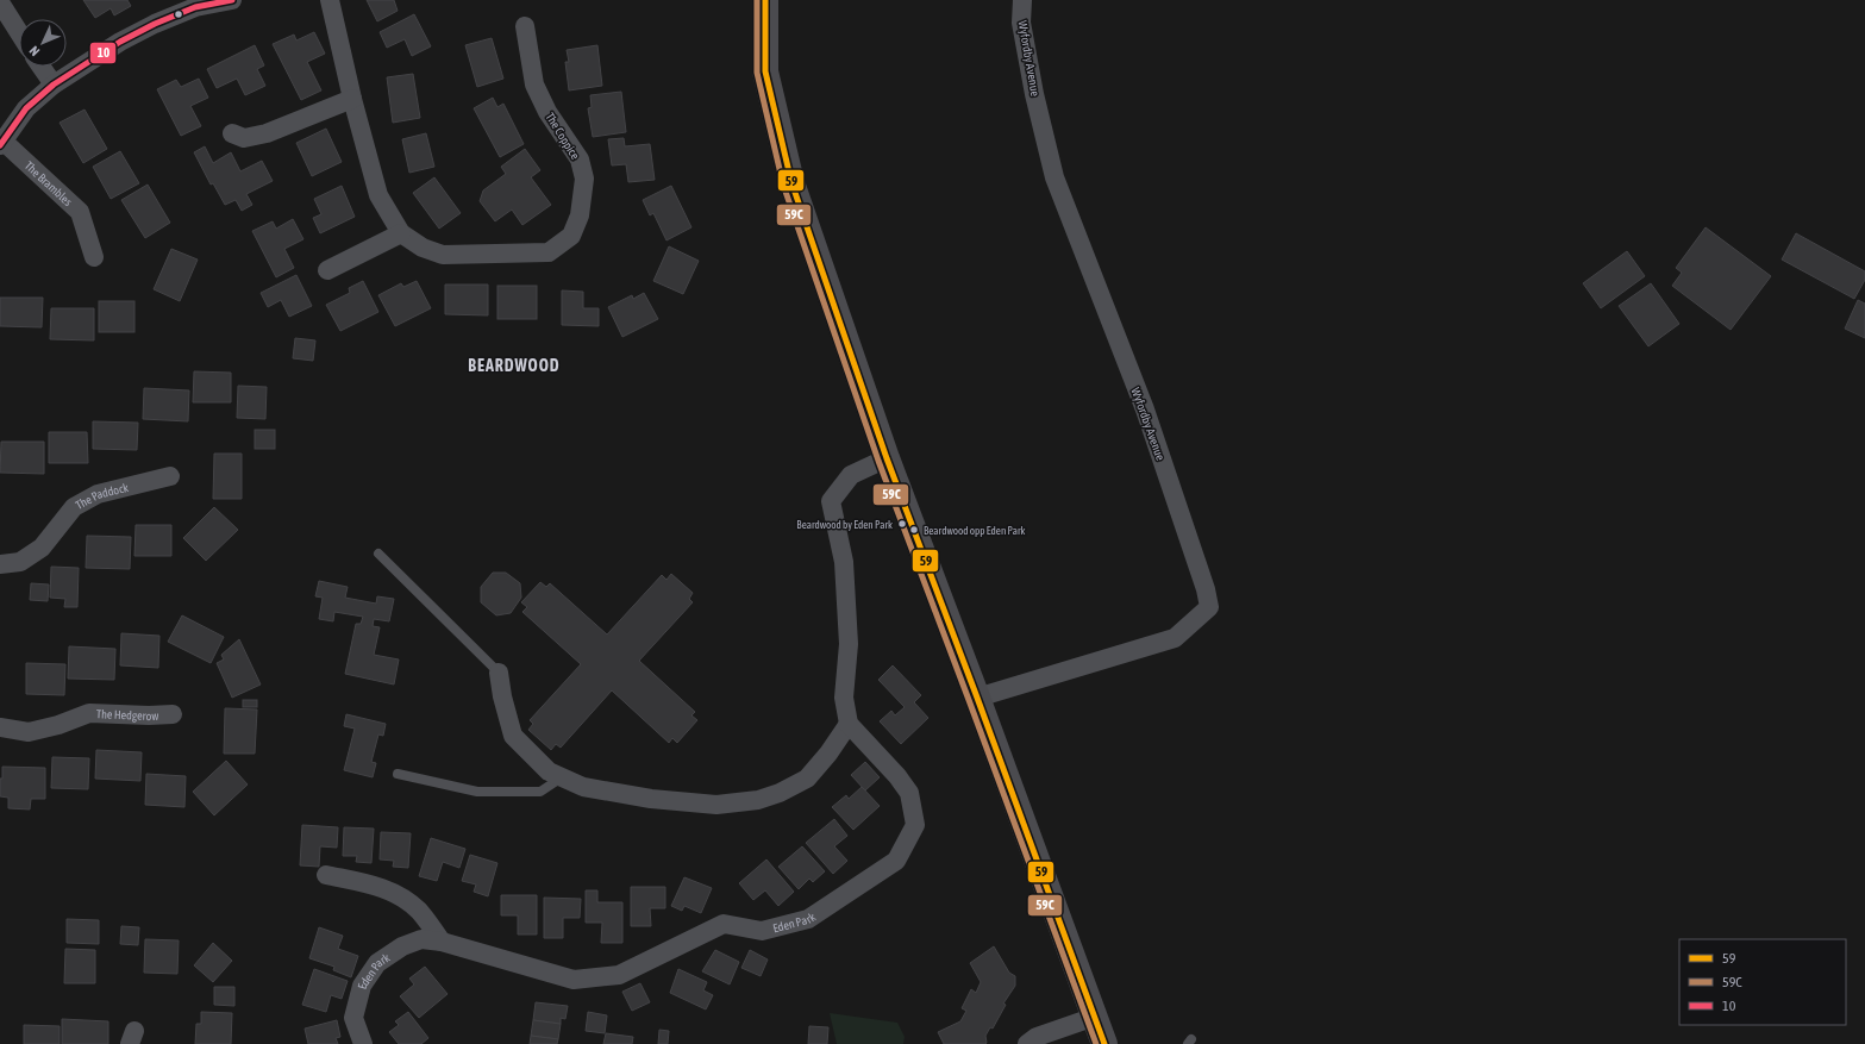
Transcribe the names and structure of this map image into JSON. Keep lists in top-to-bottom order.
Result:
{
  "streets": {
    "street": [
      "Wyfordby Avenue",
      "The Coppice",
      "The Brambles",
      "The Paddock",
      "The Hedgerow",
      "Eden Park"
    ]
  },
  "districts": ["BEARDWOOD"],
  "places": ["Beardwood by Eden Park", "Beardwood opp Eden Park"],
  "lines": ["transit line 59", "transit line 59C", "transit line 10"],
  "legend": ["59", "59C", "10"],
  "north": "bottom left"
}
